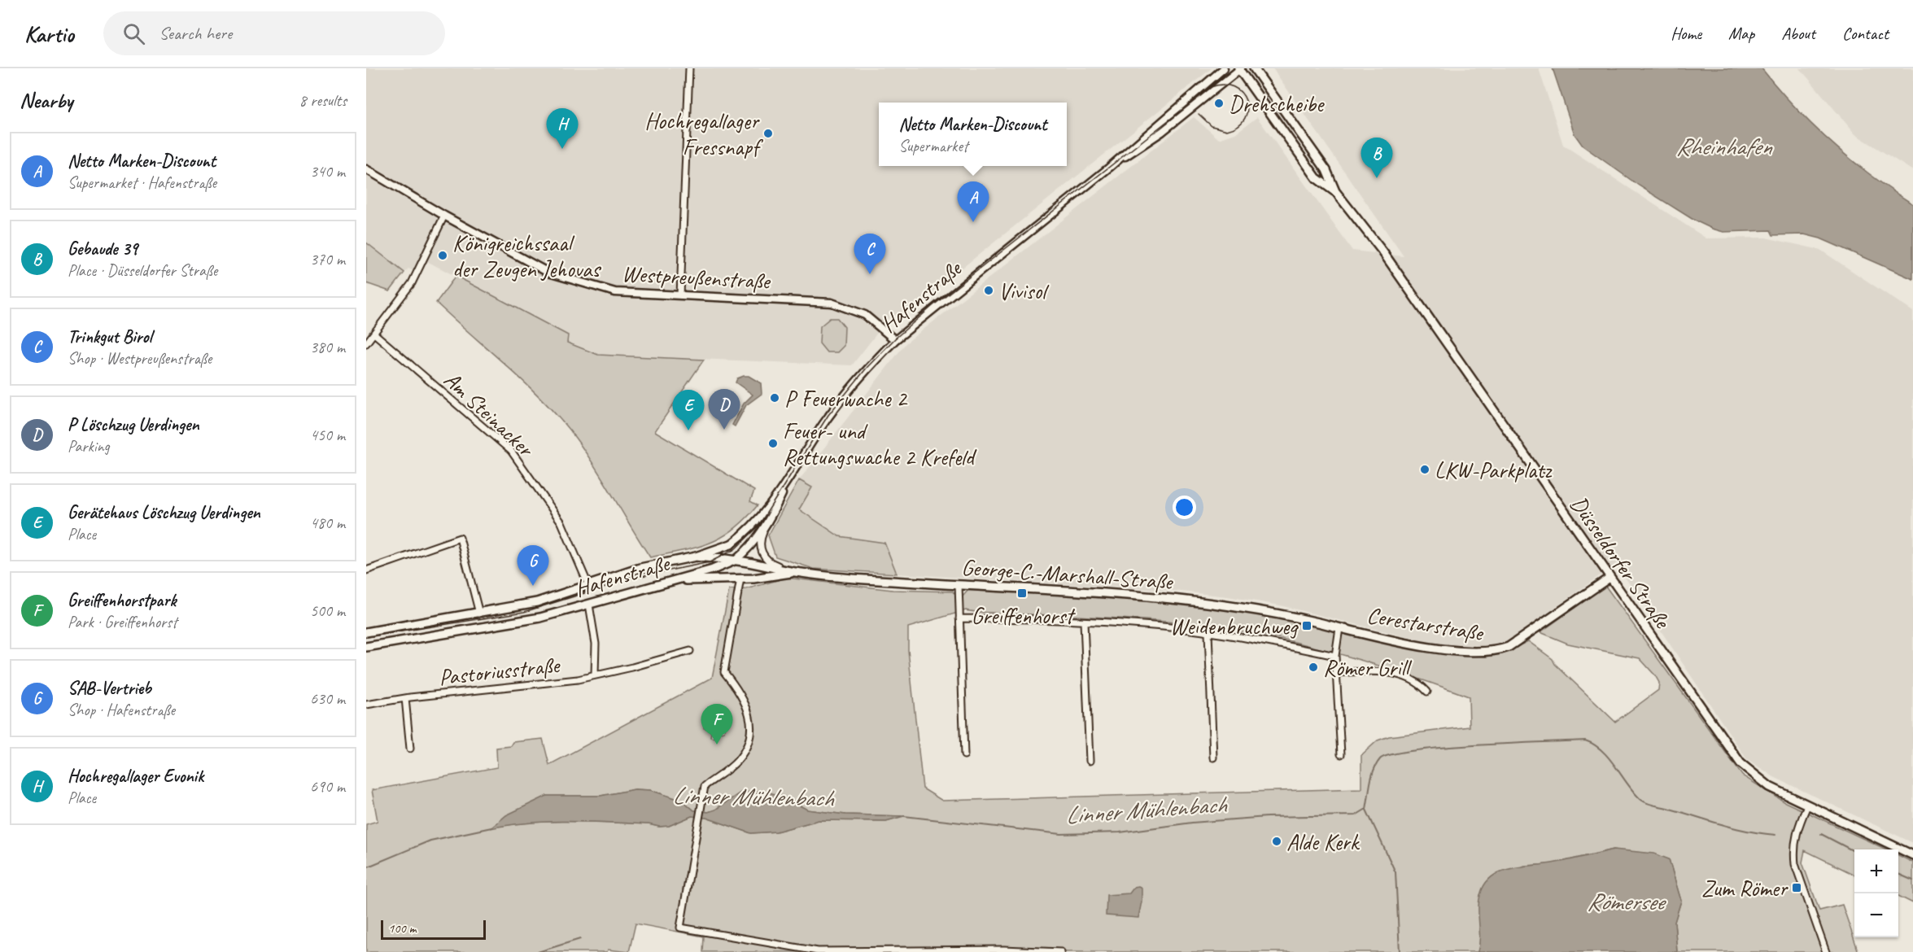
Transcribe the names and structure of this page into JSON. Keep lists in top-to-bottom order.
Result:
{
  "streets": {
    "main road": [
      "Hafenstraße",
      "Düsseldorfer Straße",
      "George-C.-Marshall-Straße",
      "Cerestarstraße"
    ],
    "street": ["Westpreußenstraße", "Am Steinacker", "Pastoriusstraße"]
  },
  "crossings": [
    ["Westpreußenstraße", "Hafenstraße"],
    ["Hafenstraße", "Am Steinacker"],
    ["Hafenstraße", "Düsseldorfer Straße"],
    ["Hafenstraße", "George-C.-Marshall-Straße"],
    ["Düsseldorfer Straße", "Cerestarstraße"],
    ["George-C.-Marshall-Straße", "Cerestarstraße"]
  ],
  "water": ["Rheinhafen", "Linner Mühlenbach", "Römersee"],
  "places": {
    "other": [
      "Drehscheibe",
      "Hochregallager Fressnapf",
      "Königreichssaal der Zeugen Jehovas",
      "Vivisol",
      "P Feuerwache 2",
      "Feuer- und Rettungswache 2 Krefeld",
      "LKW-Parkplatz",
      "Römer Grill",
      "Alde Kerk"
    ],
    "transit": ["Greiffenhorst", "Weidenbruchweg", "Zum Römer"]
  },
  "scale_bar": "100 m",
  "page": {
    "header": "Kartio",
    "search": "Search here",
    "nav": [
      "Home",
      "Map",
      "About",
      "Contact"
    ],
    "heading": ["Nearby", "8 results"],
    "popup": ["Netto Marken-Discount", "Supermarket"],
    "pins": [
      "H",
      "B",
      "A",
      "C",
      "D",
      "E",
      "G",
      "F"
    ],
    "list": [
      {
        "mark": "A",
        "name": "Netto Marken-Discount",
        "note": "Supermarket · Hafenstraße",
        "value": "340 m"
      },
      {
        "mark": "B",
        "name": "Gebaude 39",
        "note": "Place · Düsseldorfer Straße",
        "value": "370 m"
      },
      {
        "mark": "C",
        "name": "Trinkgut Birol",
        "note": "Shop · Westpreußenstraße",
        "value": "380 m"
      },
      {
        "mark": "D",
        "name": "P Löschzug Uerdingen",
        "note": "Parking",
        "value": "450 m"
      },
      {
        "mark": "E",
        "name": "Gerätehaus Löschzug Uerdingen",
        "note": "Place",
        "value": "480 m"
      },
      {
        "mark": "F",
        "name": "Greiffenhorstpark",
        "note": "Park · Greiffenhorst",
        "value": "500 m"
      },
      {
        "mark": "G",
        "name": "SAB-Vertrieb",
        "note": "Shop · Hafenstraße",
        "value": "630 m"
      },
      {
        "mark": "H",
        "name": "Hochregallager Evonik",
        "note": "Place",
        "value": "690 m"
      }
    ],
    "map_buttons": ["+", "−"],
    "scale": "100 m"
  }
}
